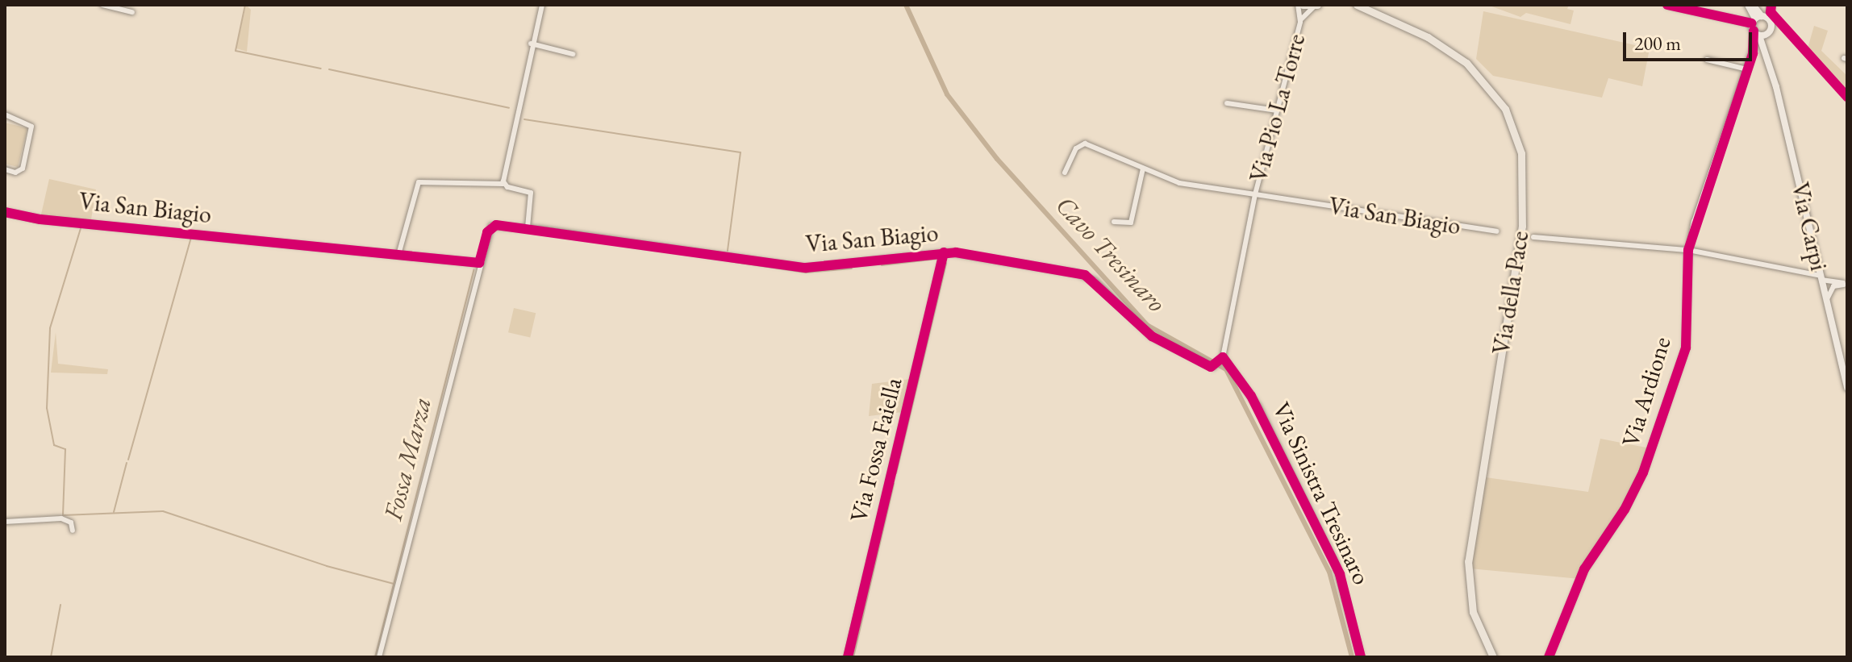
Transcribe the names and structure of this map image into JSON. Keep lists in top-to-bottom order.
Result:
{
  "streets": {
    "main road": ["Via Carpi", "Via della Pace"],
    "street": [
      "Via Pio La Torre",
      "Via San Biagio",
      "Via Ardione",
      "Via Fossa Faiella",
      "Via Sinistra Tresinaro"
    ]
  },
  "crossings": [
    ["Via Pio La Torre", "Via San Biagio"],
    ["Via San Biagio", "Via Fossa Faiella"],
    ["Via San Biagio", "Via Sinistra Tresinaro"],
    ["Via Carpi", "Via Ardione"]
  ],
  "water": ["Cavo Tresinaro", "Fossa Marza"],
  "scale_bar": "200 m"
}
